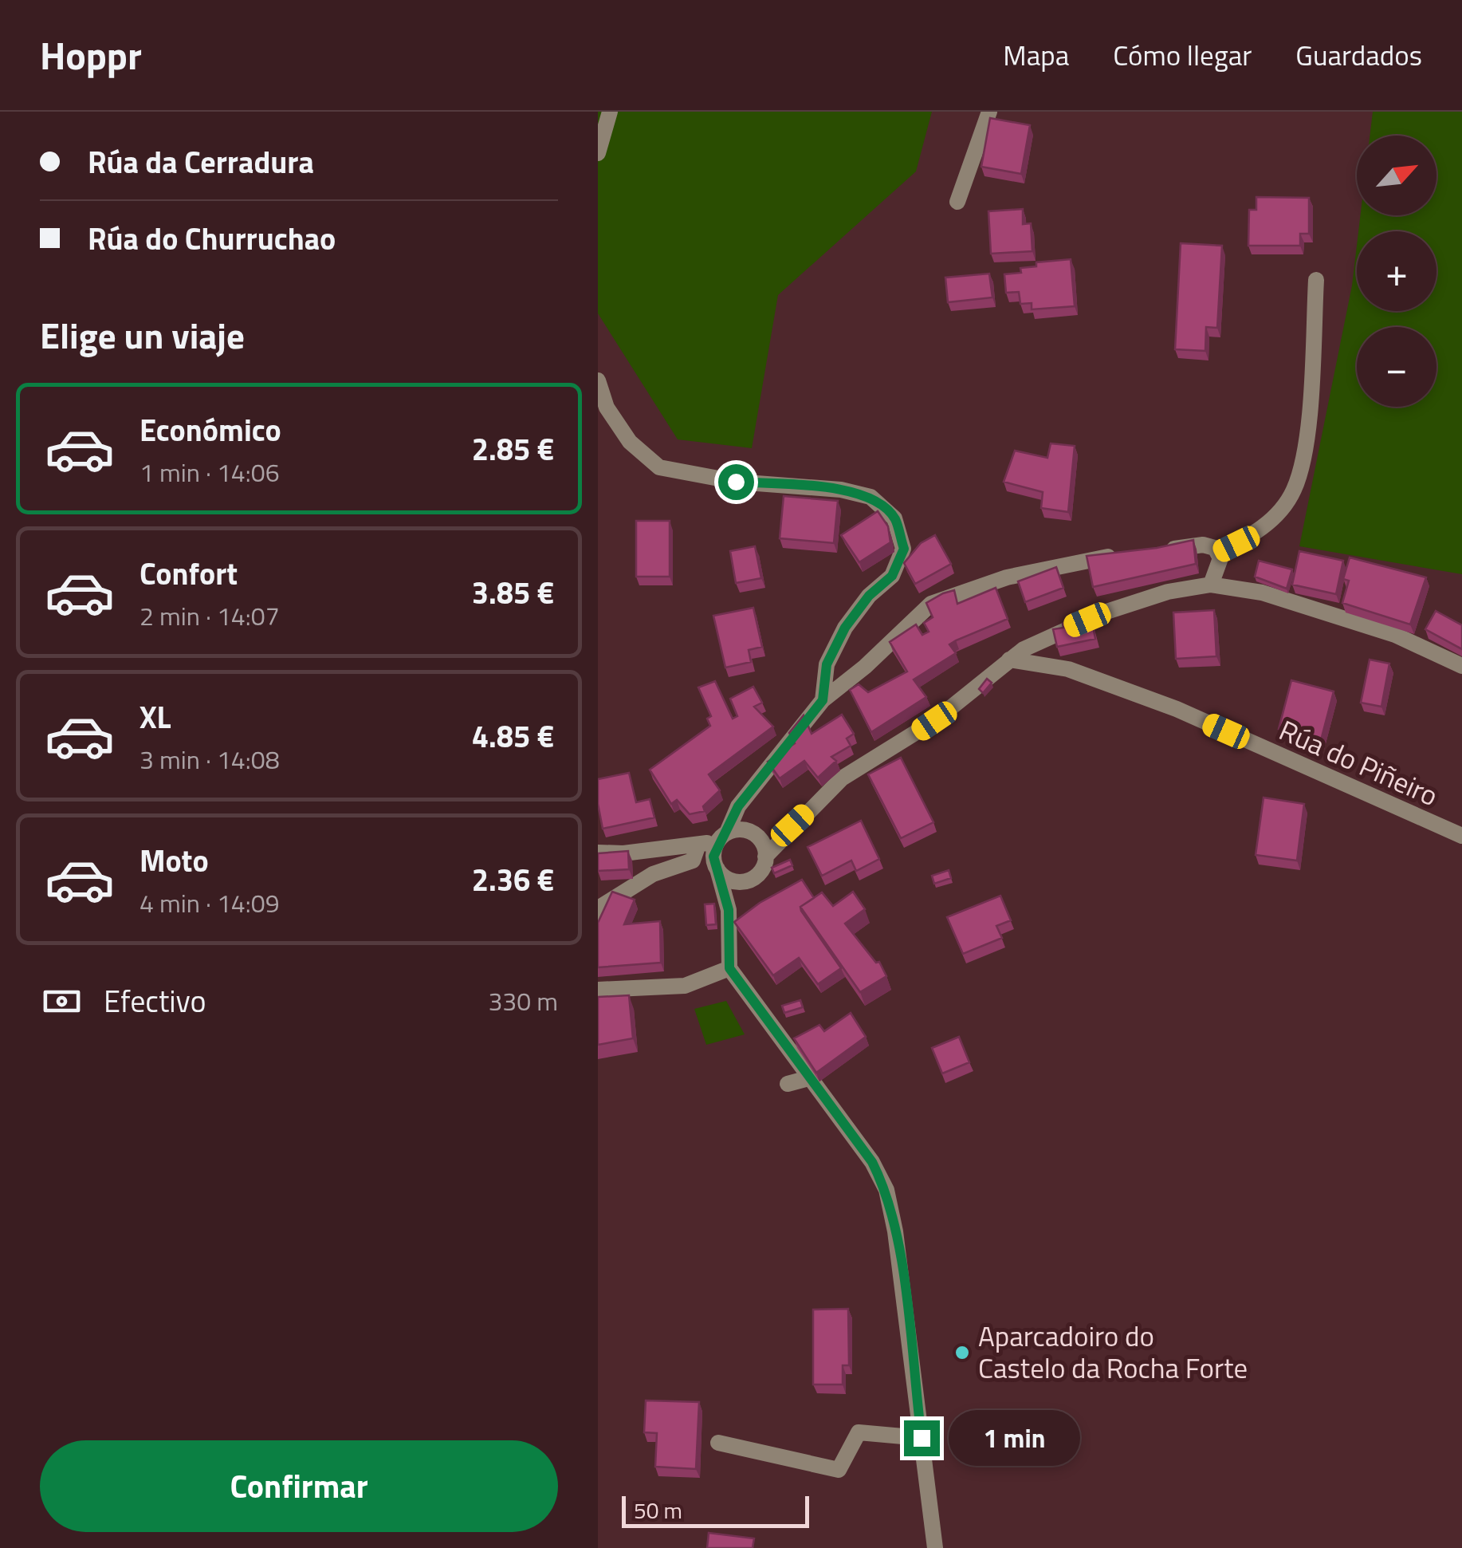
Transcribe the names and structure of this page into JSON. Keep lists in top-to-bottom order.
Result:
{
  "streets": {
    "street": ["Rúa do Piñeiro"]
  },
  "places": ["Aparcadoiro do Castelo da Rocha Forte"],
  "scale_bar": "50 m",
  "north": "top right",
  "page": {
    "header": "Hoppr",
    "nav": ["Mapa", "Cómo llegar", "Guardados"],
    "banner": ["Rúa da Cerradura", "Rúa do Churruchao"],
    "map_buttons": ["+", "−"],
    "heading": "Elige un viaje",
    "list": [
      {
        "name": "Económico",
        "note": "1 min · 14:06",
        "value": "2.85 €"
      },
      {
        "name": "Confort",
        "note": "2 min · 14:07",
        "value": "3.85 €"
      },
      {
        "name": "XL",
        "note": "3 min · 14:08",
        "value": "4.85 €"
      },
      {
        "name": "Moto",
        "note": "4 min · 14:09",
        "value": "2.36 €"
      }
    ],
    "pay": ["Efectivo", "330 m"],
    "bubble": "1 min",
    "buttons": "Confirmar",
    "scale": "50 m"
  }
}
